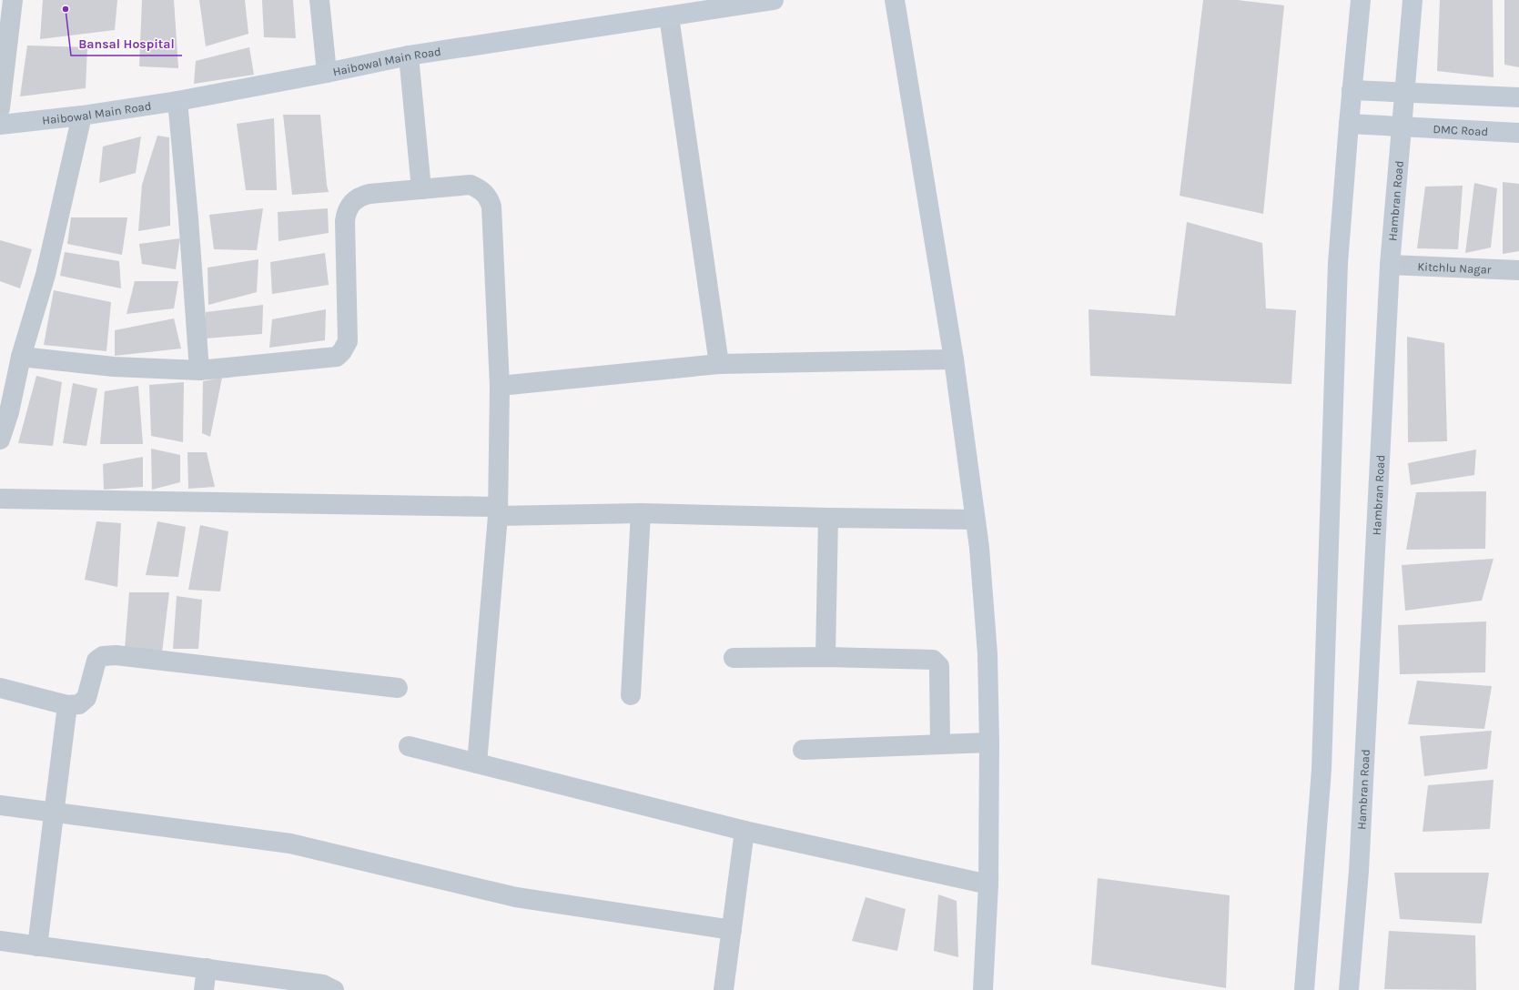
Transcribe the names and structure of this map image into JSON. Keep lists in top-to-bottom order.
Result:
{
  "streets": {
    "street": [
      "Haibowal Main Road",
      "DMC Road",
      "Hambran Road",
      "Kitchlu Nagar"
    ]
  },
  "crossings": [
    ["DMC Road", "Hambran Road"],
    ["Hambran Road", "Kitchlu Nagar"]
  ],
  "places": ["Bansal Hospital"]
}
